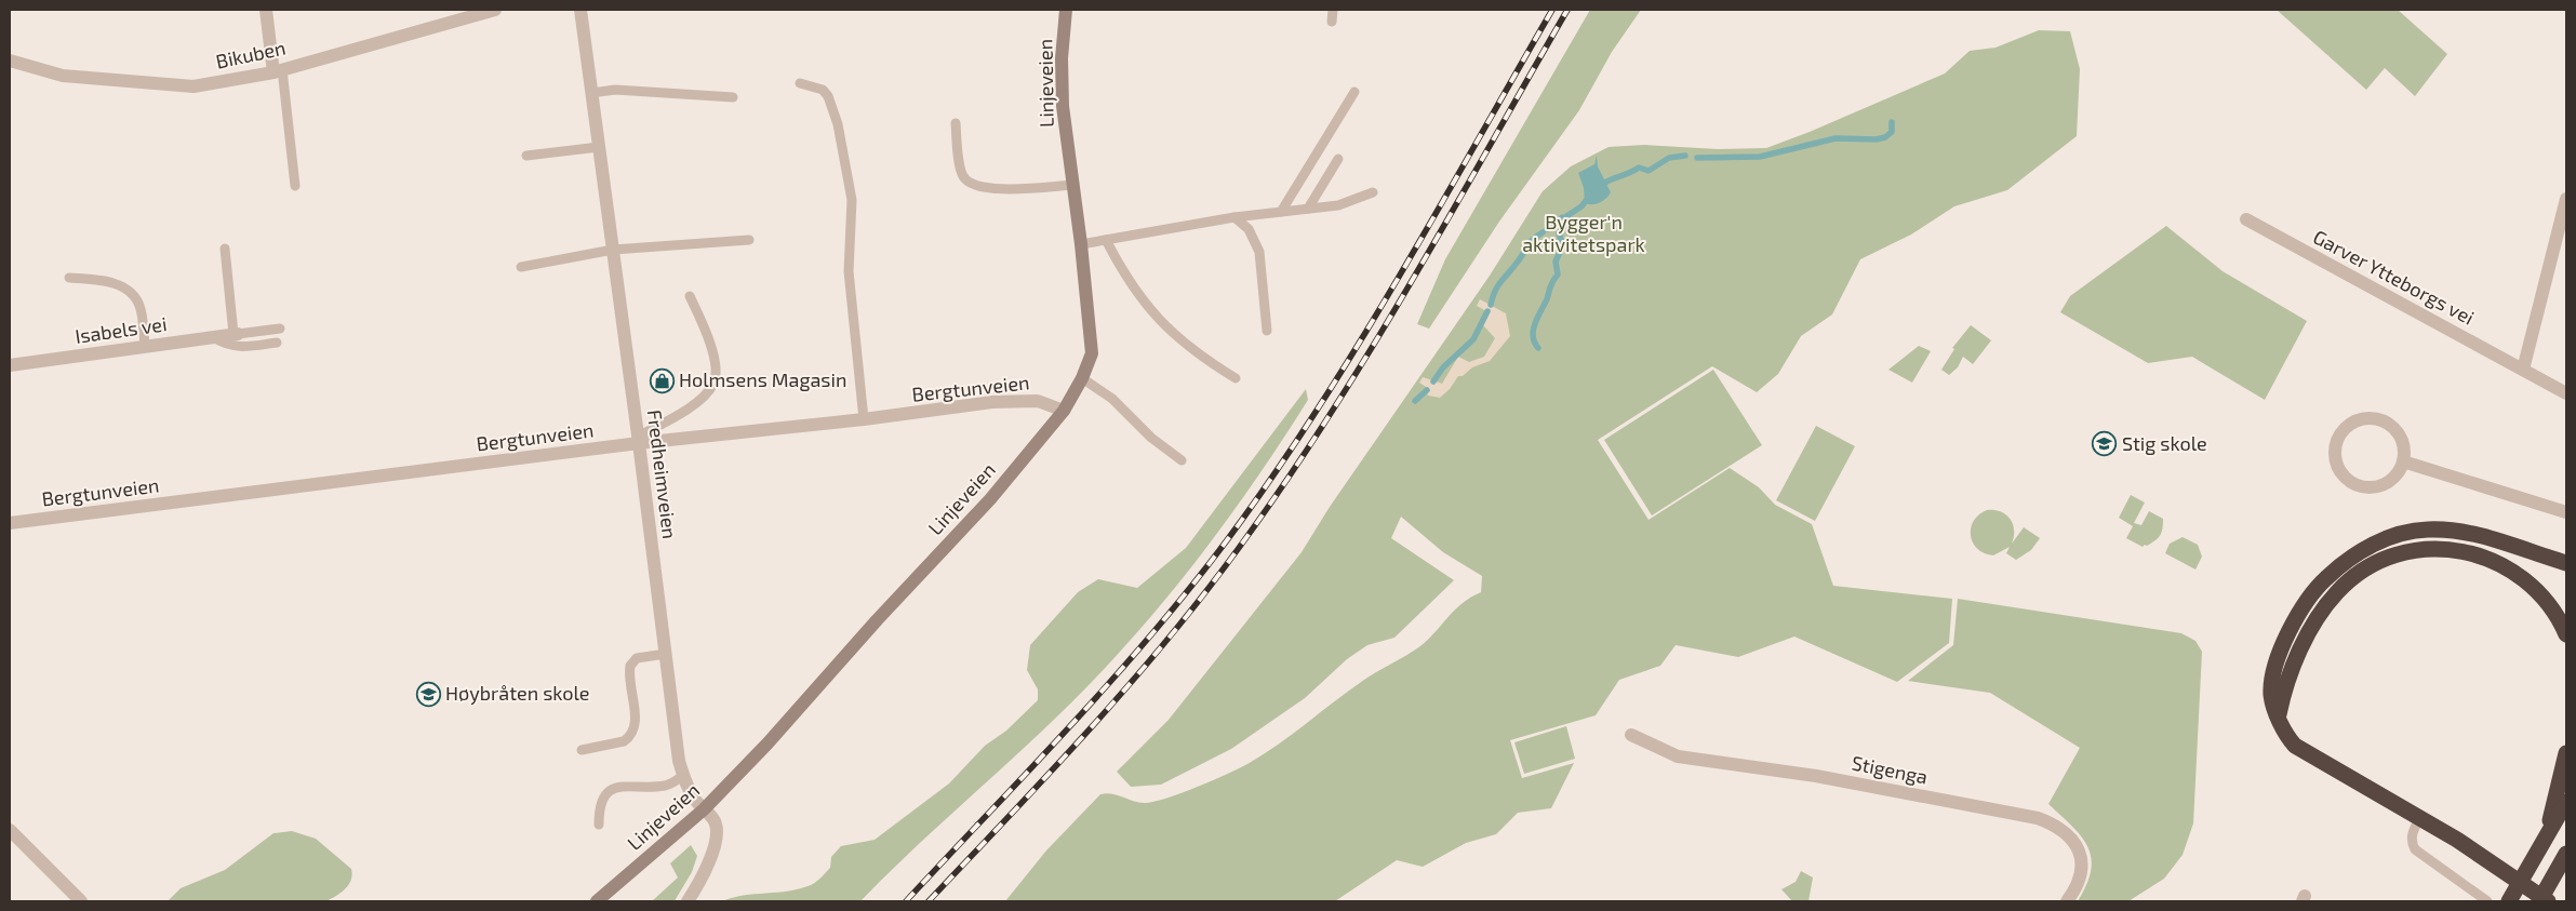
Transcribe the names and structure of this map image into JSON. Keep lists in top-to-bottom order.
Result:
{
  "streets": {
    "street": [
      "Bikuben",
      "Linjeveien",
      "Garver Ytteborgs vei",
      "Isabels vei",
      "Bergtunveien",
      "Fredheimveien",
      "Stigenga"
    ]
  },
  "crossings": [
    ["Linjeveien", "Bergtunveien"],
    ["Linjeveien", "Fredheimveien"],
    ["Bergtunveien", "Fredheimveien"]
  ],
  "parks": ["Bygger'n aktivitetspark"],
  "places": {
    "shop": ["Holmsens Magasin"],
    "school or university": ["Stig skole", "Høybråten skole"]
  }
}
